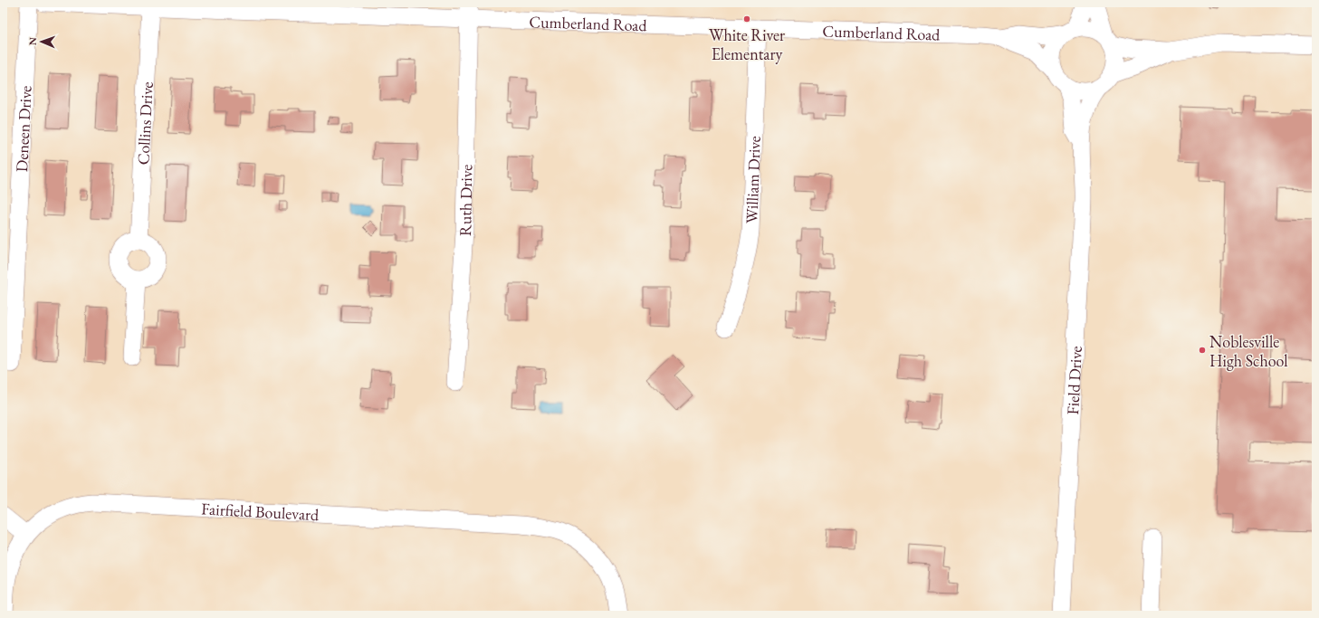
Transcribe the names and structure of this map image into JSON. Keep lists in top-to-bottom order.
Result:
{
  "streets": {
    "street": [
      "Cumberland Road",
      "Collins Drive",
      "Deneen Drive",
      "William Drive",
      "Ruth Drive",
      "Field Drive",
      "Fairfield Boulevard"
    ]
  },
  "crossings": [
    ["Cumberland Road", "Collins Drive"],
    ["Cumberland Road", "William Drive"],
    ["Cumberland Road", "Ruth Drive"]
  ],
  "places": ["White River Elementary", "Noblesville High School"],
  "north": "left"
}
